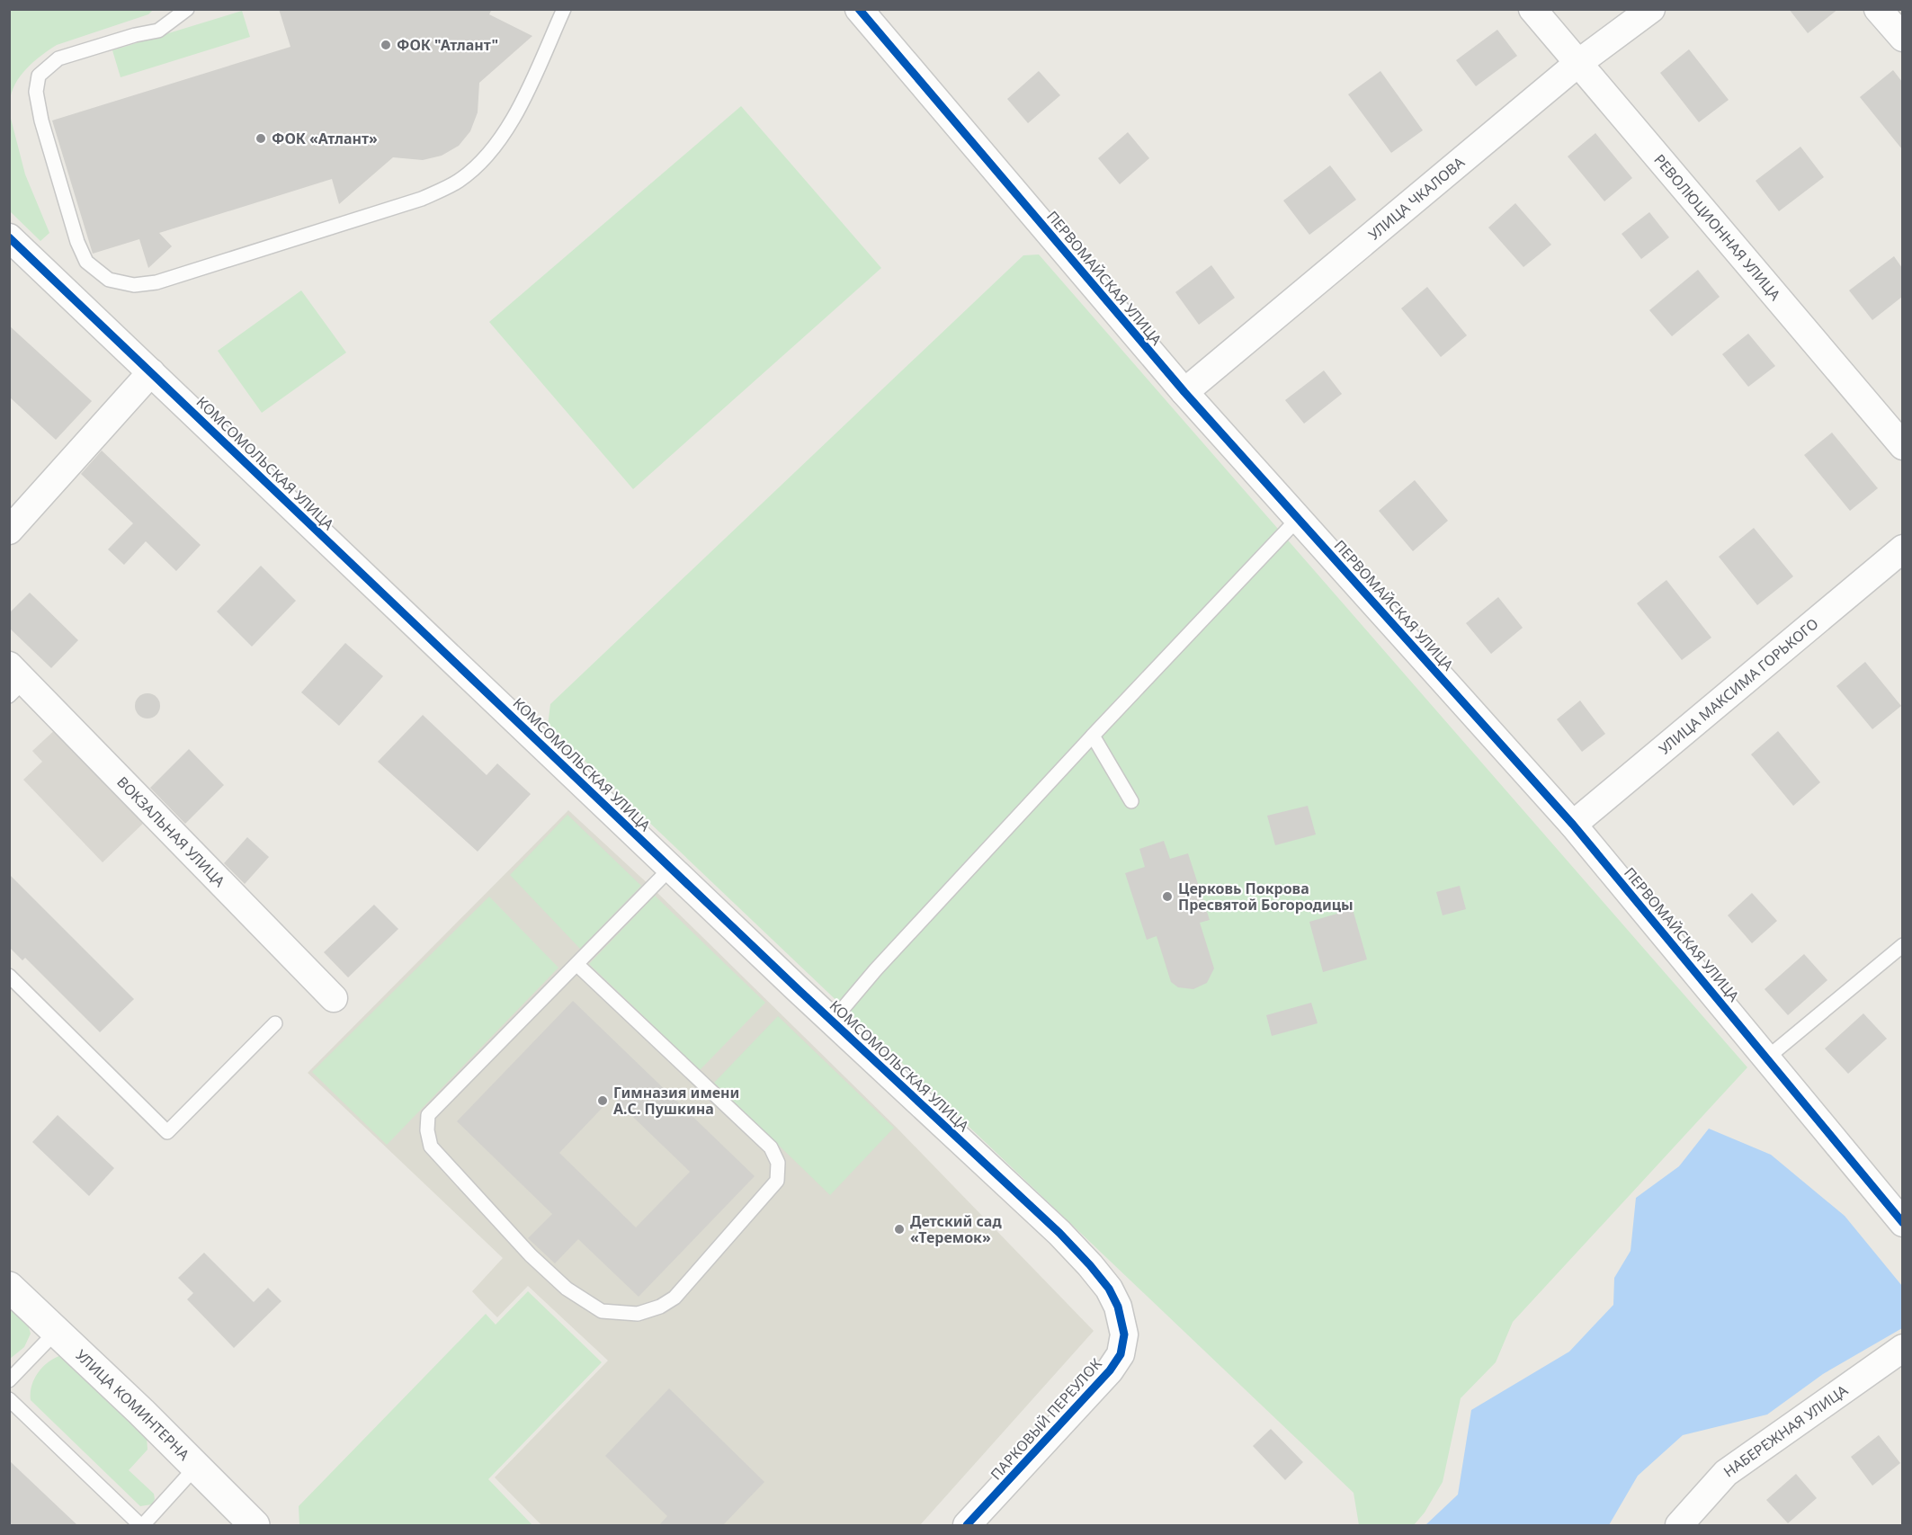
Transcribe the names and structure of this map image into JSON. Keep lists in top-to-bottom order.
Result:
{
  "streets": {
    "street": [
      "УЛИЦА ЧКАЛОВА",
      "РЕВОЛЮЦИОННАЯ УЛИЦА",
      "ПЕРВОМАЙСКАЯ УЛИЦА",
      "КОМСОМОЛЬСКАЯ УЛИЦА",
      "УЛИЦА МАКСИМА ГОРЬКОГО",
      "ВОКЗАЛЬНАЯ УЛИЦА",
      "УЛИЦА КОМИНТЕРНА",
      "ПАРКОВЫЙ ПЕРЕУЛОК",
      "НАБЕРЕЖНАЯ УЛИЦА"
    ]
  },
  "crossings": [
    ["УЛИЦА ЧКАЛОВА", "РЕВОЛЮЦИОННАЯ УЛИЦА"],
    ["УЛИЦА ЧКАЛОВА", "ПЕРВОМАЙСКАЯ УЛИЦА"],
    ["ПЕРВОМАЙСКАЯ УЛИЦА", "УЛИЦА МАКСИМА ГОРЬКОГО"],
    ["КОМСОМОЛЬСКАЯ УЛИЦА", "ПАРКОВЫЙ ПЕРЕУЛОК"]
  ],
  "places": [
    "ФОК \"Атлант\"",
    "ФОК «Атлант»",
    "Церковь Покрова Пресвятой Богородицы",
    "Гимназия имени А.С. Пушкина",
    "Детский сад «Теремок»"
  ]
}
